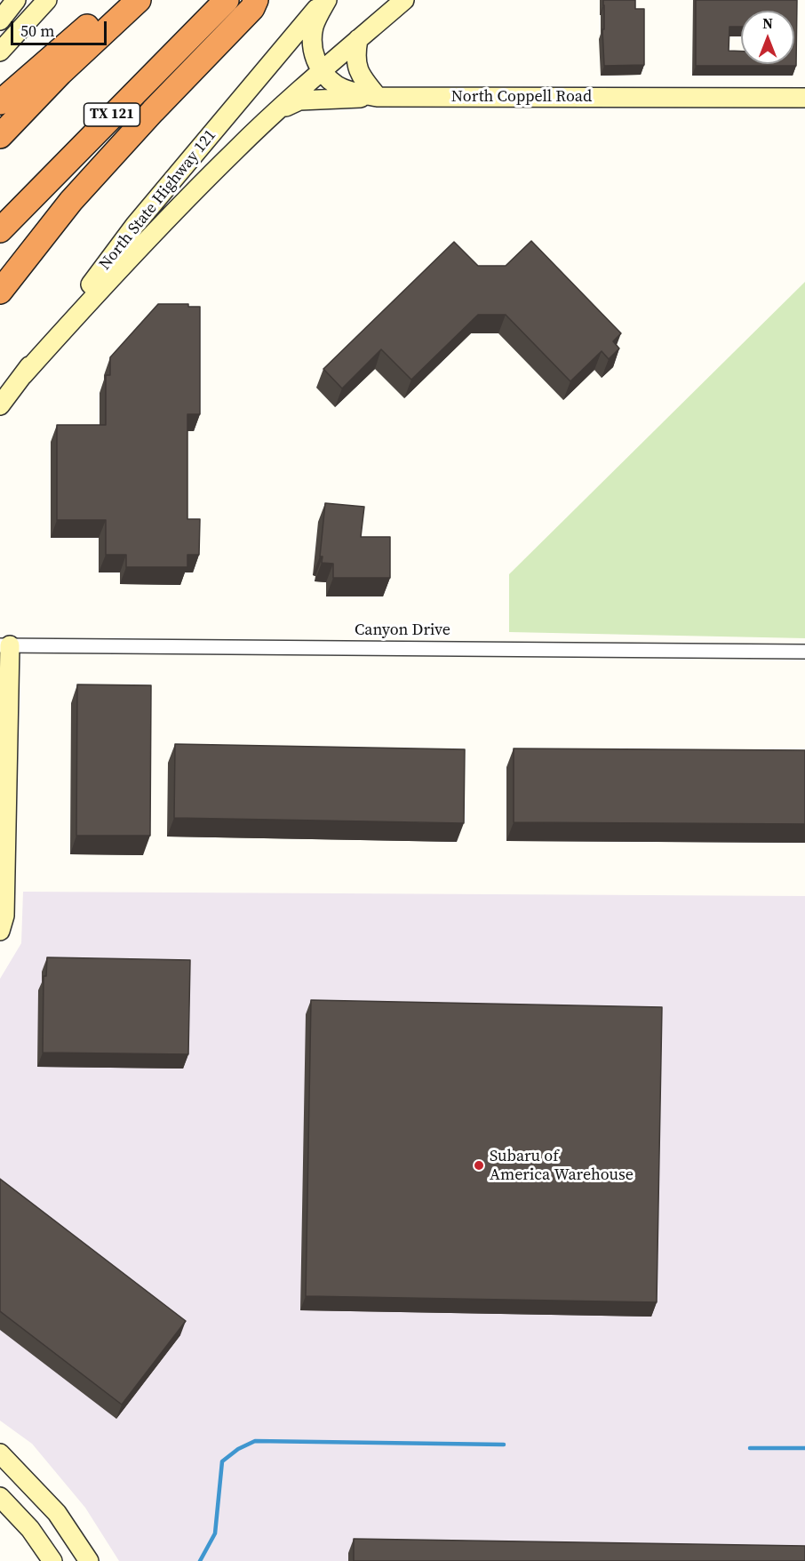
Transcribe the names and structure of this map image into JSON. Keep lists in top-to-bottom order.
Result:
{
  "streets": {
    "highway": ["TX 121"],
    "main road": ["North Coppell Road", "North State Highway 121"],
    "street": ["Canyon Drive"]
  },
  "places": ["Subaru of America Warehouse"],
  "scale_bar": "50 m",
  "north": "top"
}
